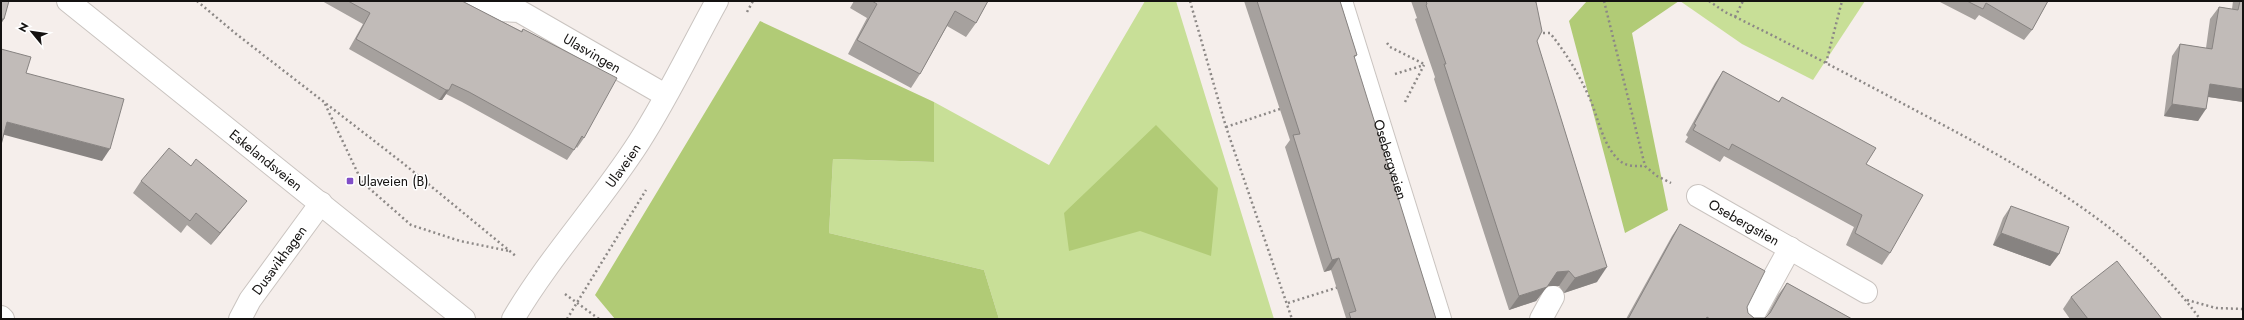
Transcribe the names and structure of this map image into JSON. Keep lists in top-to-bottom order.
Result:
{
  "streets": {
    "street": [
      "Ulasvingen",
      "Eskelandsveien",
      "Osebergveien",
      "Ulaveien",
      "Osebergstien",
      "Dusavikhagen"
    ]
  },
  "crossings": [
    ["Ulasvingen", "Ulaveien"],
    ["Eskelandsveien", "Dusavikhagen"]
  ],
  "places": {
    "transit": ["Ulaveien (B)"]
  },
  "north": "top left"
}
